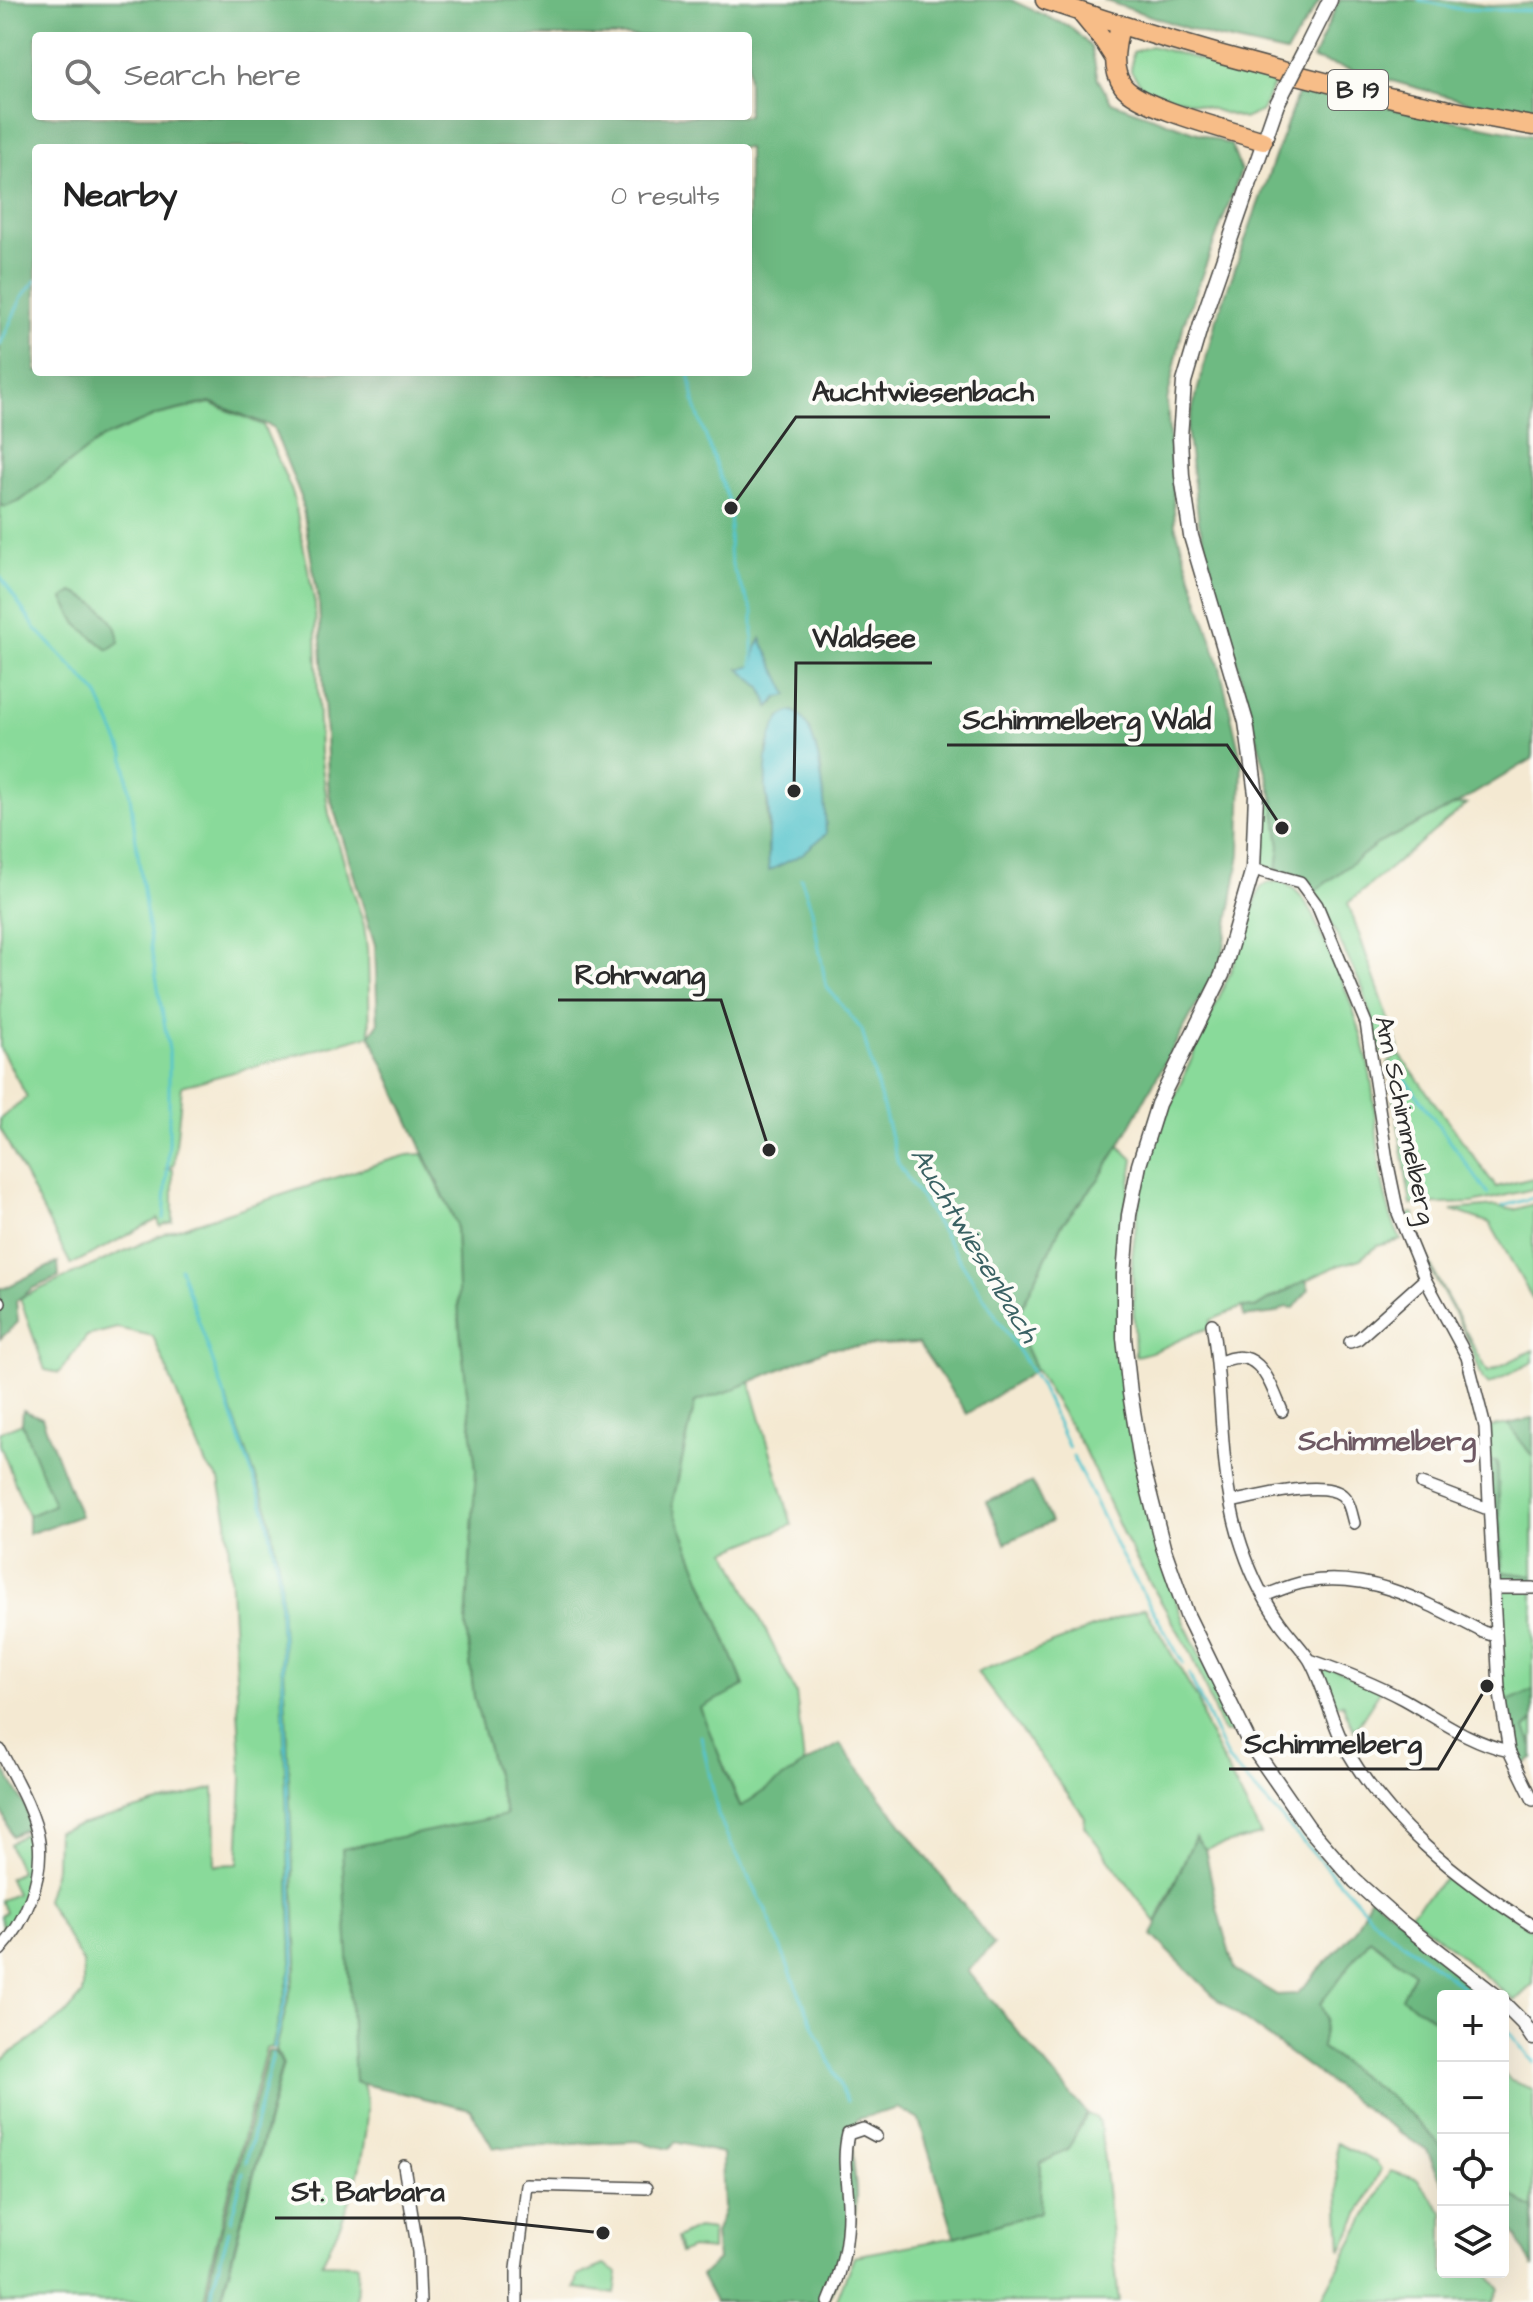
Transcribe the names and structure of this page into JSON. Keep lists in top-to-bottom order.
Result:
{
  "streets": {
    "main road": ["B 19"],
    "street": ["Am Schimmelberg"]
  },
  "districts": ["Schimmelberg"],
  "water": ["Auchtwiesenbach"],
  "places": [
    "Auchtwiesenbach",
    "Waldsee",
    "Schimmelberg Wald",
    "Rohrwang",
    "Schimmelberg",
    "St. Barbara"
  ],
  "page": {
    "search": "Search here",
    "heading": ["Nearby", "0 results"],
    "map_buttons": ["+", "−"]
  }
}
